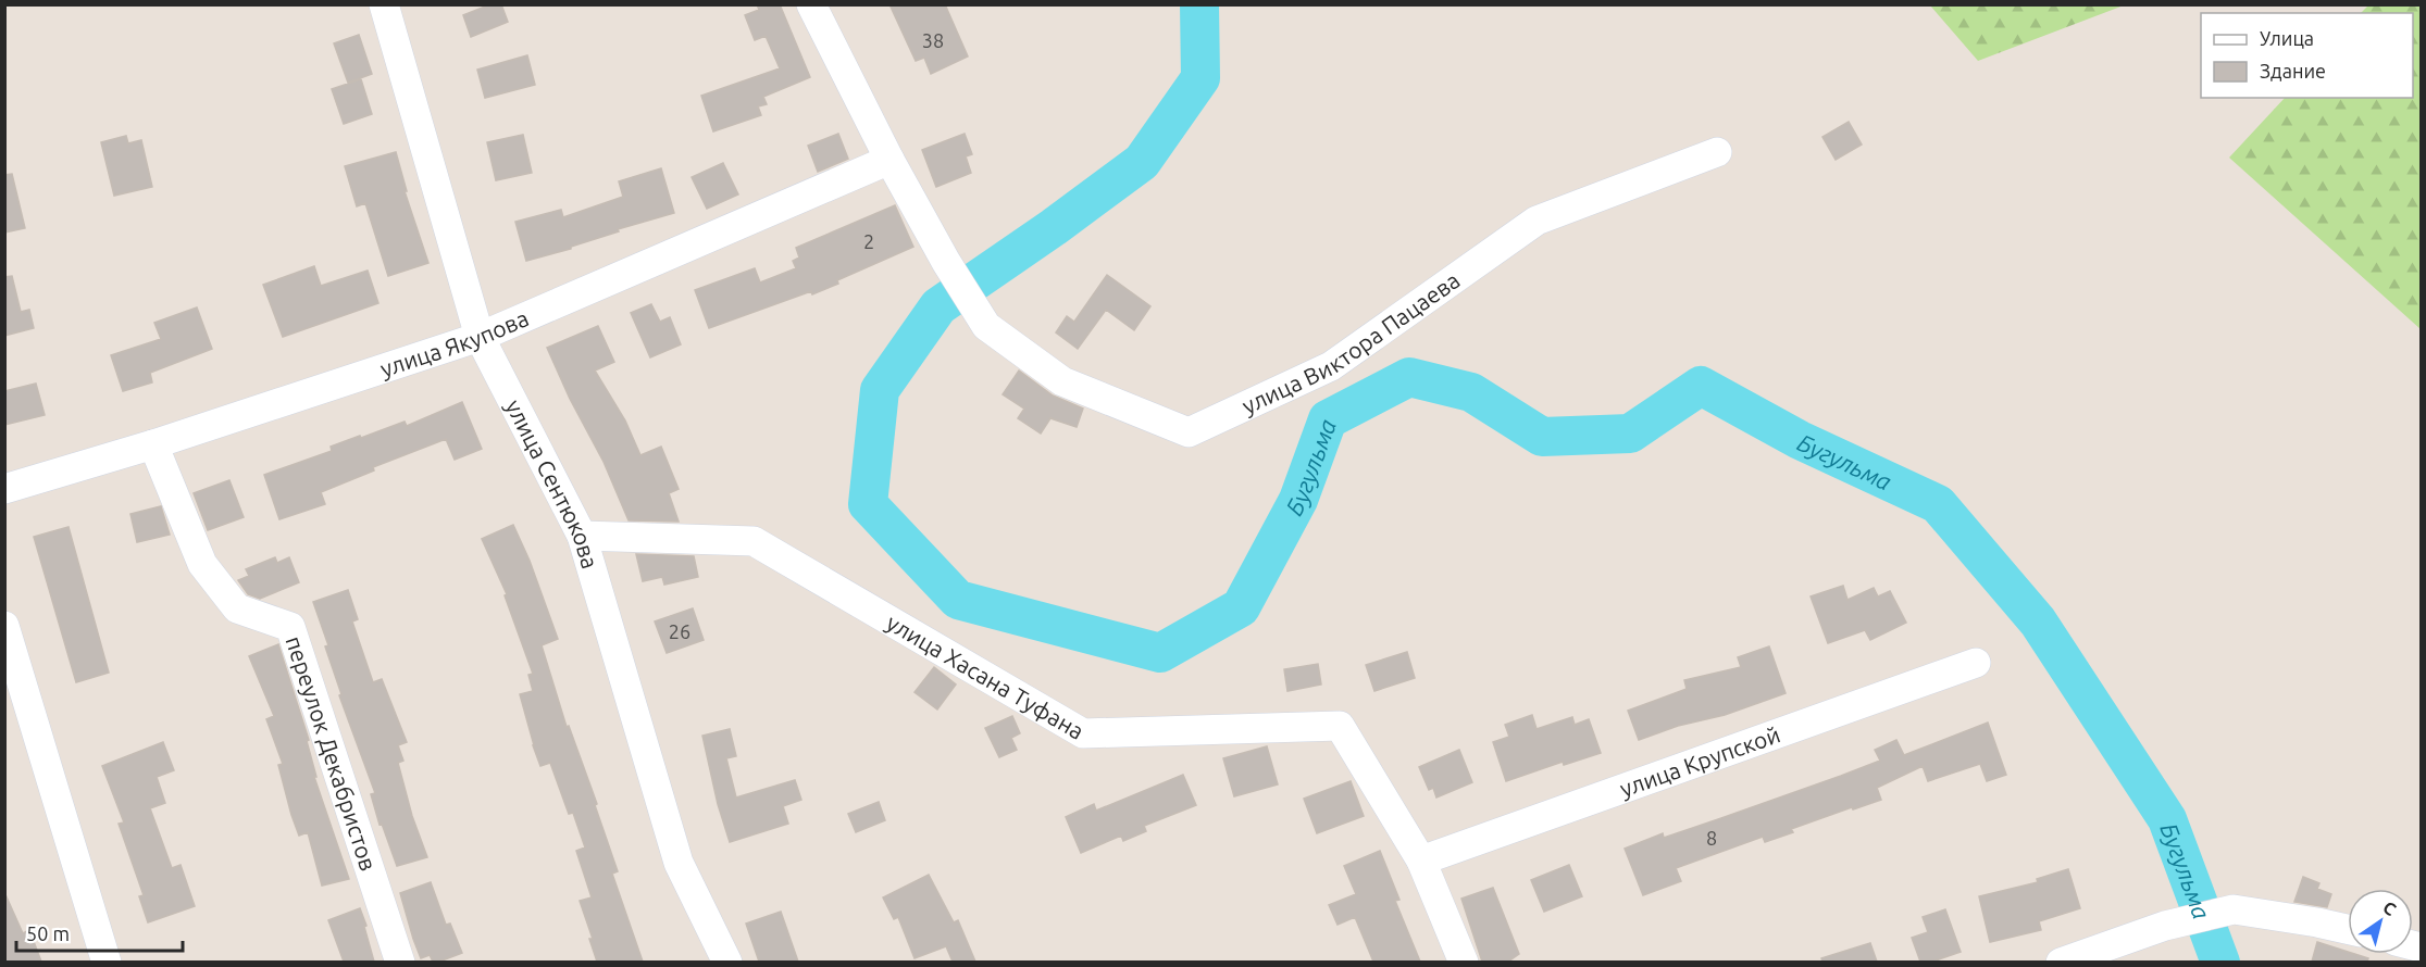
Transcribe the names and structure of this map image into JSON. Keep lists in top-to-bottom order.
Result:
{
  "streets": {
    "street": [
      "улица Виктора Пацаева",
      "улица Якупова",
      "улица Сентюкова",
      "улица Хасана Туфана",
      "переулок Декабристов",
      "улица Крупской"
    ]
  },
  "crossings": [
    ["улица Виктора Пацаева", "улица Якупова"],
    ["улица Якупова", "улица Сентюкова"],
    ["улица Якупова", "переулок Декабристов"],
    ["улица Сентюкова", "улица Хасана Туфана"],
    ["улица Хасана Туфана", "улица Крупской"]
  ],
  "water": ["Бугульма"],
  "house_numbers": [
    "38",
    "2",
    "26",
    "8"
  ],
  "legend": ["Улица", "Здание"],
  "scale_bar": "50 m",
  "north": "top right"
}
